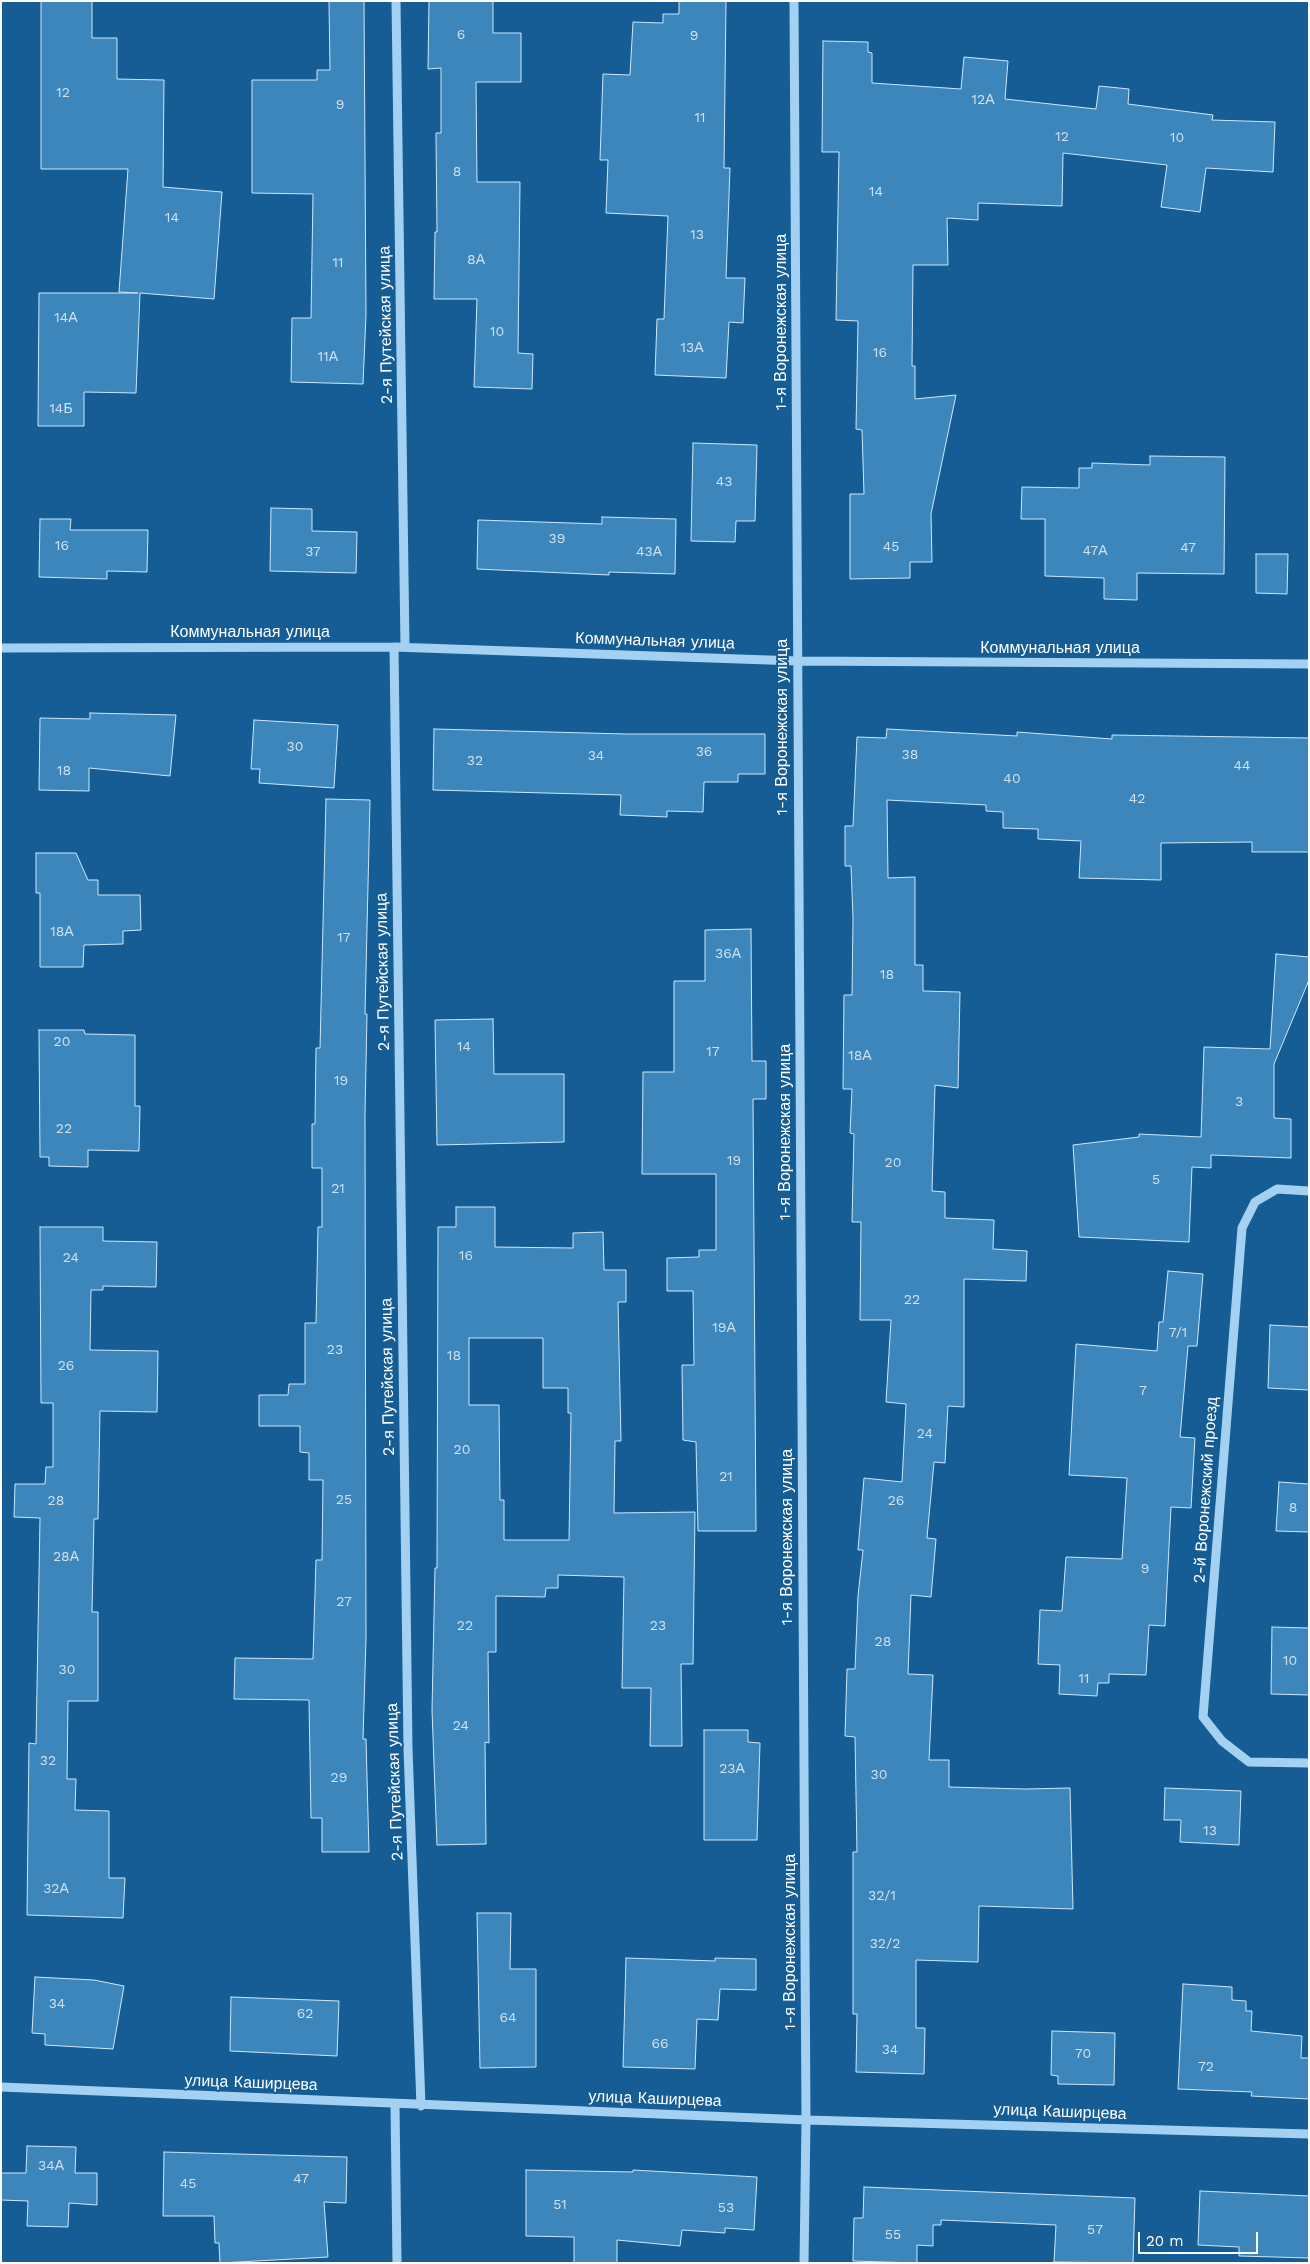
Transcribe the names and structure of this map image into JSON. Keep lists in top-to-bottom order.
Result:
{
  "streets": {
    "street": [
      "1-я Воронежская улица",
      "2-я Путейская улица",
      "Коммунальная улица",
      "2-й Воронежский проезд",
      "улица Каширцева"
    ]
  },
  "crossings": [
    ["1-я Воронежская улица", "Коммунальная улица"],
    ["1-я Воронежская улица", "улица Каширцева"],
    ["2-я Путейская улица", "Коммунальная улица"],
    ["2-я Путейская улица", "улица Каширцева"]
  ],
  "house_numbers": [
    "6",
    "9",
    "12",
    "12А",
    "9",
    "11",
    "12",
    "10",
    "8",
    "14",
    "14",
    "13",
    "8А",
    "11",
    "14А",
    "10",
    "13А",
    "16",
    "11А",
    "14Б",
    "43",
    "39",
    "16",
    "45",
    "47",
    "47А",
    "37",
    "43А",
    "30",
    "36",
    "38",
    "34",
    "32",
    "44",
    "18",
    "40",
    "42",
    "18А",
    "17",
    "36А",
    "18",
    "20",
    "14",
    "17",
    "18А",
    "19",
    "3",
    "22",
    "19",
    "20",
    "5",
    "21",
    "16",
    "24",
    "22",
    "19А",
    "7/1",
    "23",
    "18",
    "26",
    "7",
    "24",
    "20",
    "21",
    "25",
    "28",
    "26",
    "8",
    "28А",
    "9",
    "27",
    "22",
    "23",
    "28",
    "10",
    "30",
    "11",
    "24",
    "32",
    "23А",
    "30",
    "29",
    "13",
    "32А",
    "32/1",
    "32/2",
    "34",
    "62",
    "64",
    "66",
    "34",
    "70",
    "72",
    "34А",
    "47",
    "45",
    "51",
    "53",
    "57",
    "55"
  ],
  "scale_bar": "20 m"
}
